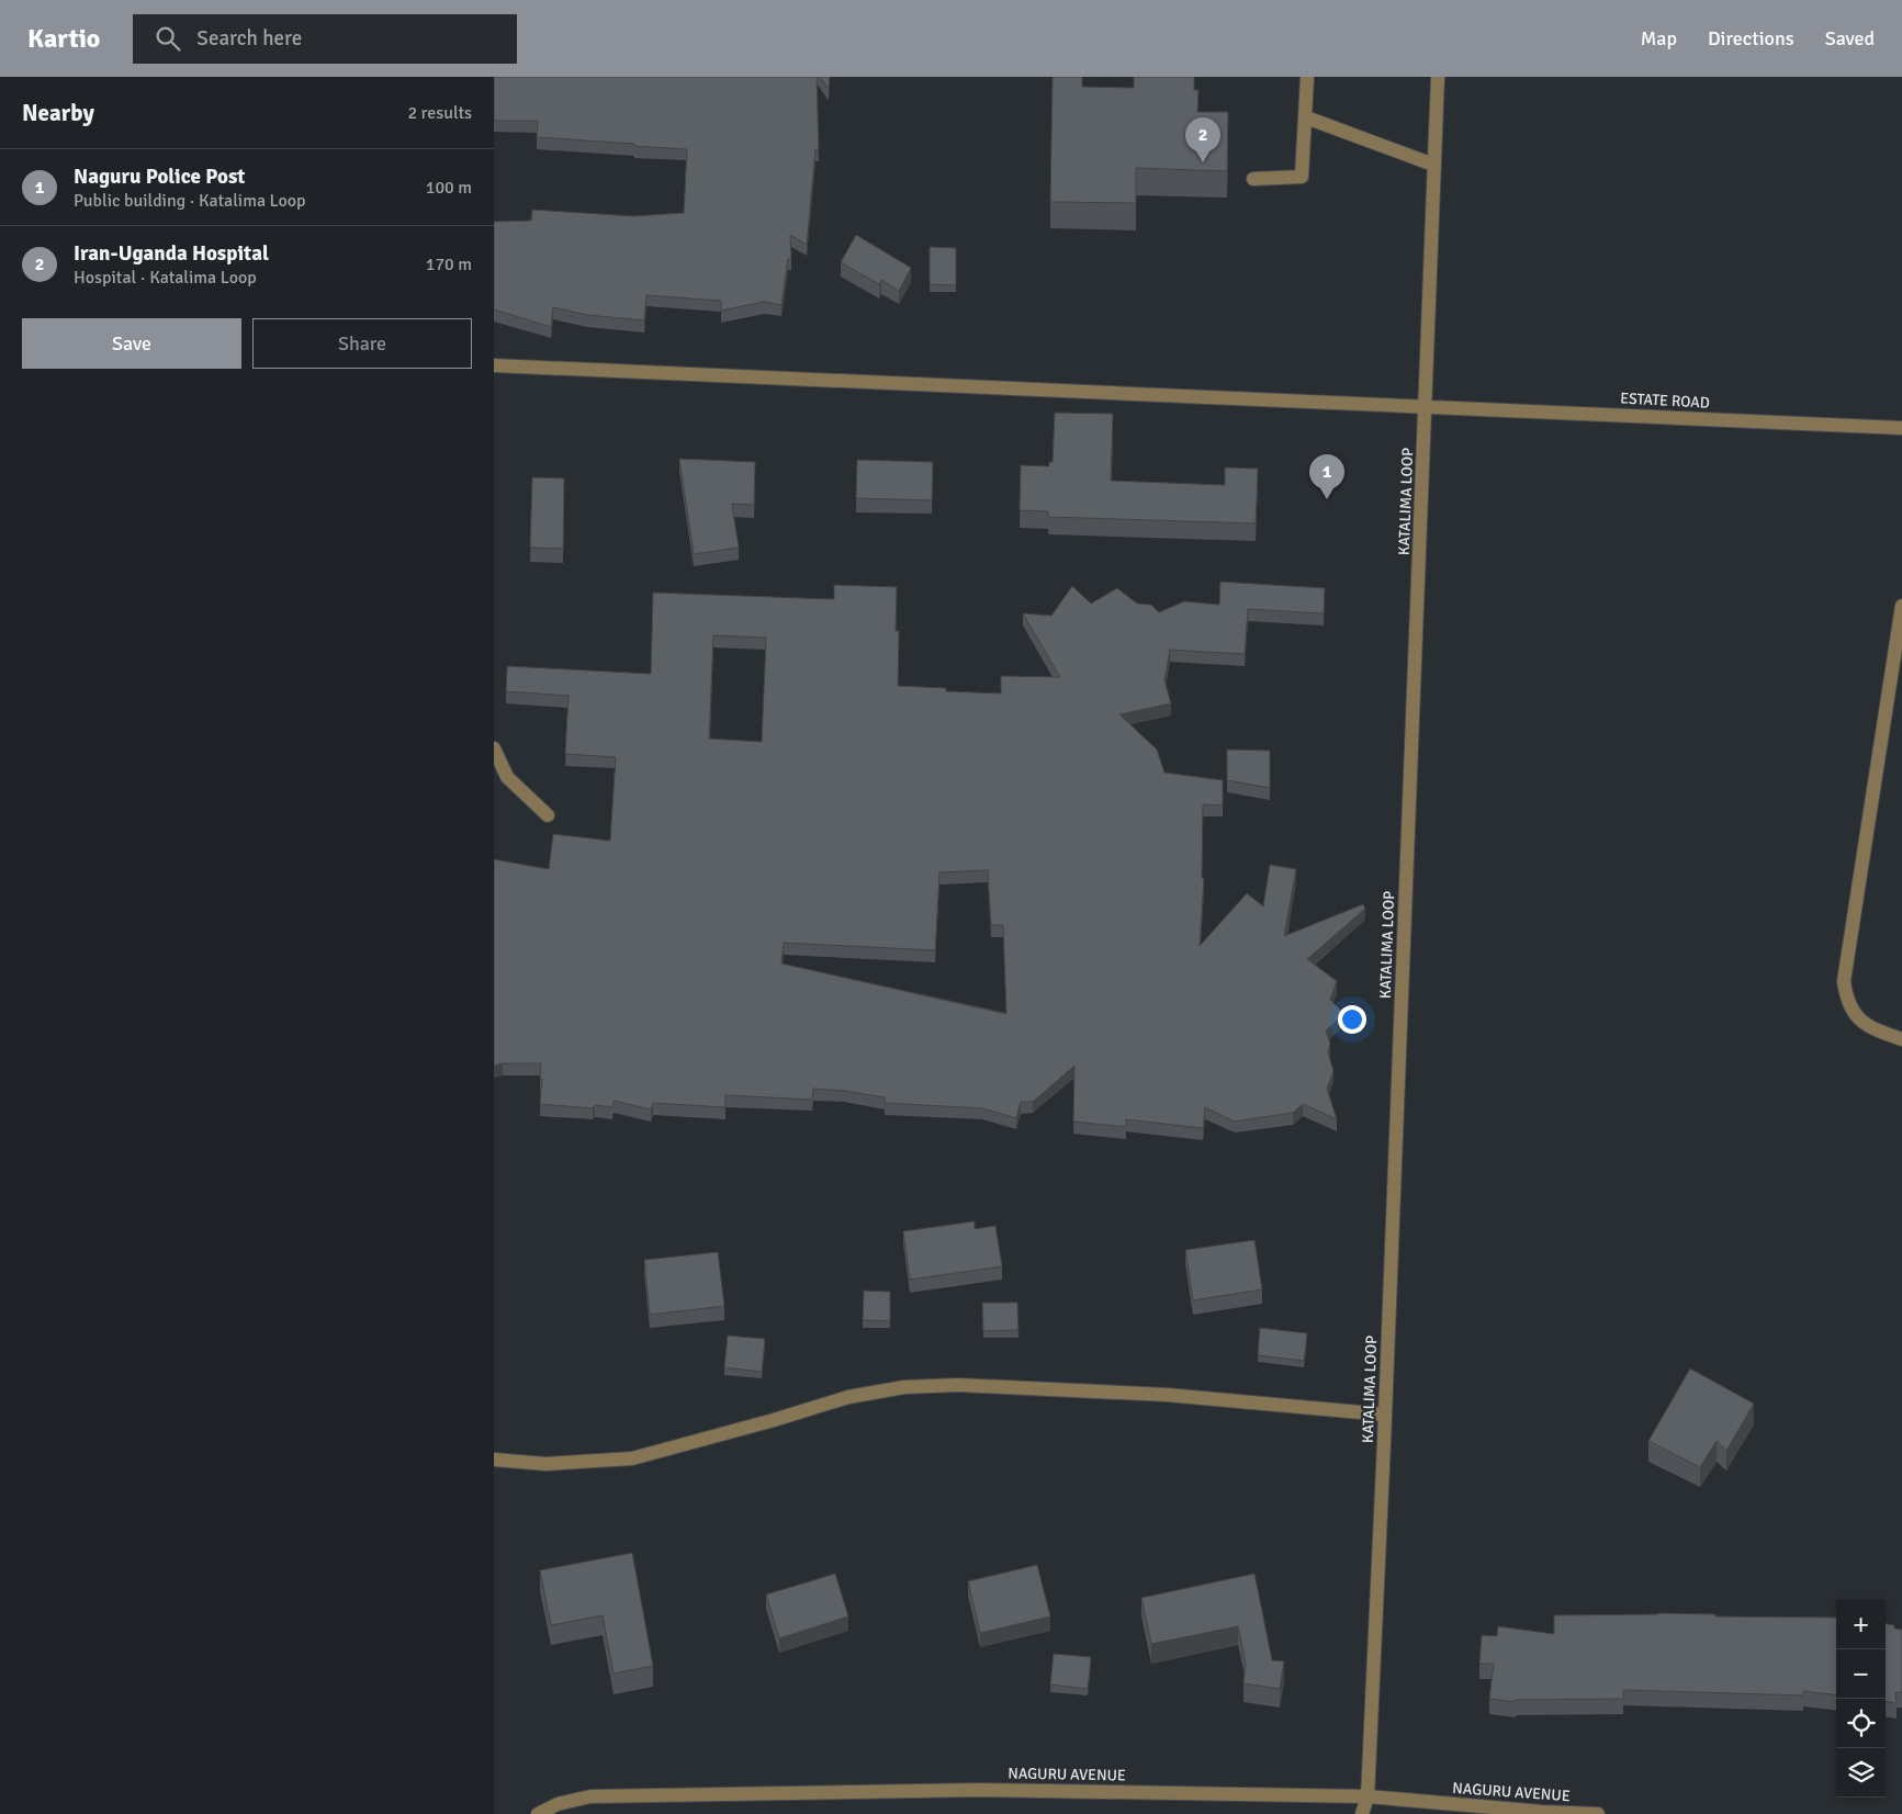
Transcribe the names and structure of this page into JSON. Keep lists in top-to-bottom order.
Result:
{
  "streets": {
    "street": ["ESTATE ROAD", "KATALIMA LOOP", "NAGURU AVENUE"]
  },
  "crossings": [
    ["ESTATE ROAD", "KATALIMA LOOP"],
    ["KATALIMA LOOP", "NAGURU AVENUE"]
  ],
  "page": {
    "header": "Kartio",
    "search": "Search here",
    "nav": ["Map", "Directions", "Saved"],
    "heading": ["Nearby", "2 results"],
    "pins": ["2", "1"],
    "list": [
      {
        "mark": "1",
        "name": "Naguru Police Post",
        "note": "Public building · Katalima Loop",
        "value": "100 m"
      },
      {
        "mark": "2",
        "name": "Iran-Uganda Hospital",
        "note": "Hospital · Katalima Loop",
        "value": "170 m"
      }
    ],
    "buttons": ["Save", "Share"],
    "map_buttons": ["+", "−"]
  }
}
